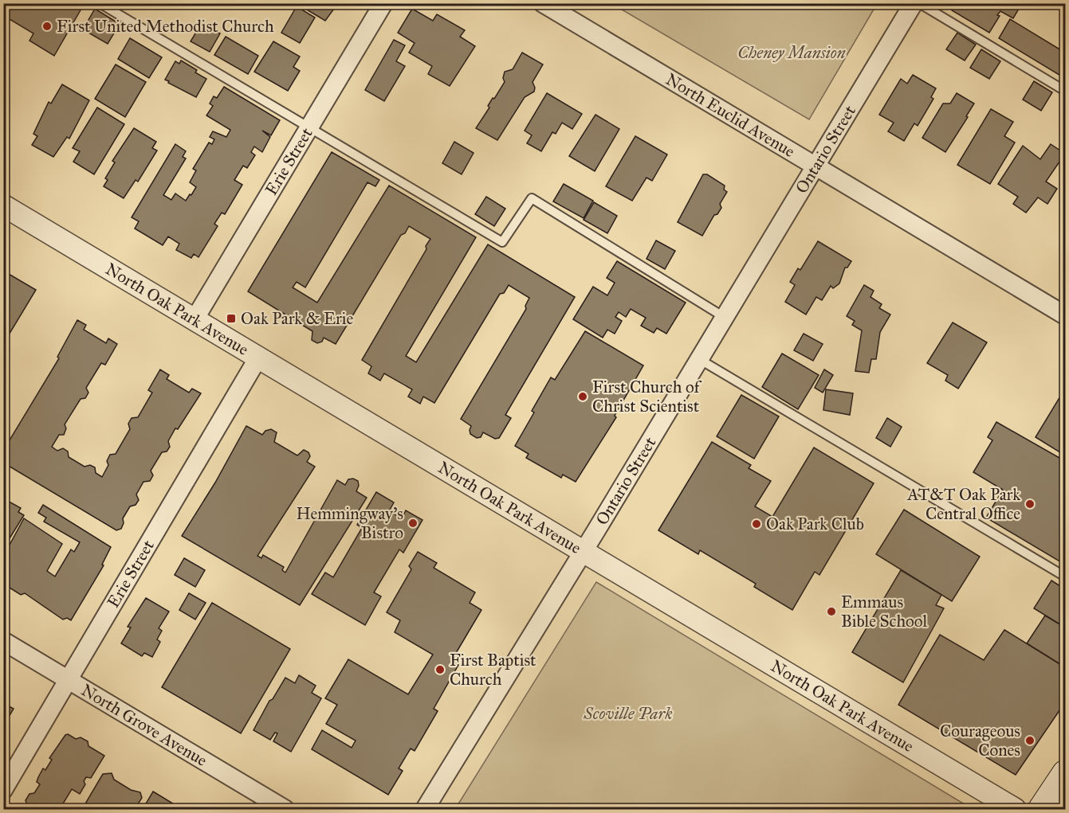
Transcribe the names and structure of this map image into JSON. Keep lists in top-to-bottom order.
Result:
{
  "streets": {
    "street": [
      "North Euclid Avenue",
      "Ontario Street",
      "Erie Street",
      "North Oak Park Avenue",
      "North Grove Avenue"
    ]
  },
  "crossings": [
    ["North Euclid Avenue", "Ontario Street"],
    ["Ontario Street", "North Oak Park Avenue"],
    ["Erie Street", "North Oak Park Avenue"],
    ["Erie Street", "North Grove Avenue"]
  ],
  "parks": ["Cheney Mansion", "Scoville Park"],
  "places": {
    "other": [
      "First United Methodist Church",
      "First Church of Christ Scientist",
      "AT&T Oak Park Central Office",
      "Hemmingway's Bistro",
      "Oak Park Club",
      "Emmaus Bible School",
      "First Baptist Church",
      "Courageous Cones"
    ],
    "transit": ["Oak Park & Erie"]
  }
}
